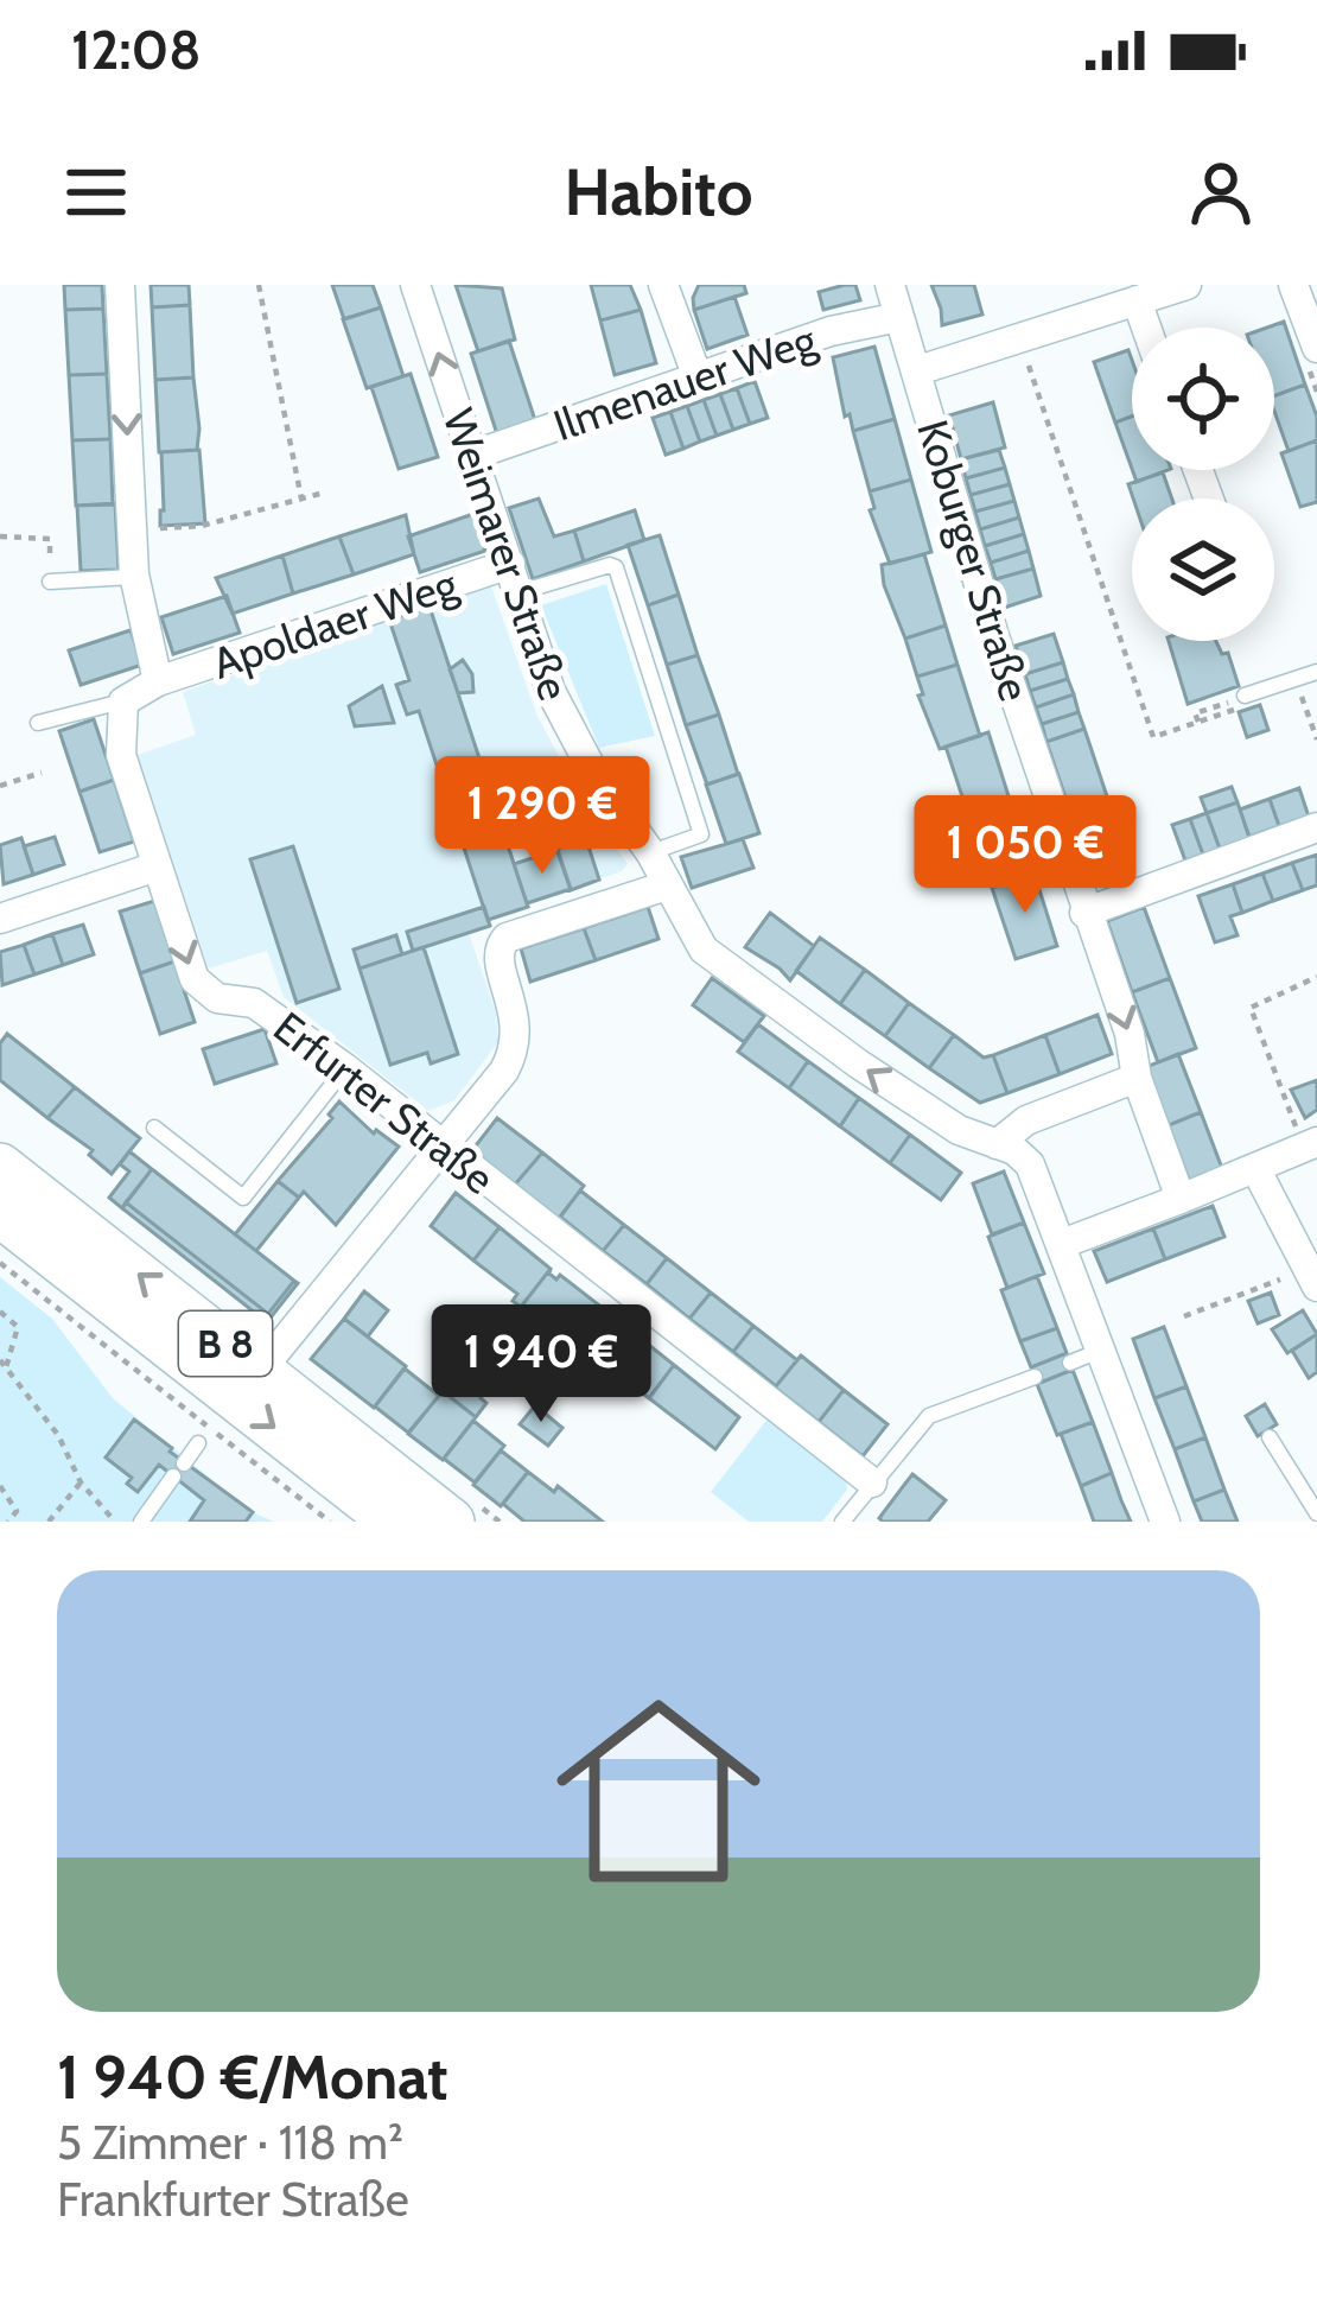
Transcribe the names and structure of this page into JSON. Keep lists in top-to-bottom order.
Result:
{
  "streets": {
    "main road": ["B 8"],
    "street": [
      "Ilmenauer Weg",
      "Weimarer Straße",
      "Koburger Straße",
      "Apoldaer Weg",
      "Erfurter Straße"
    ]
  },
  "crossings": [
    ["Ilmenauer Weg", "Weimarer Straße"],
    ["Ilmenauer Weg", "Koburger Straße"],
    ["Weimarer Straße", "Apoldaer Weg"]
  ],
  "one_way": ["Weimarer Straße"],
  "page": {
    "status": "12:08",
    "header": "Habito",
    "price": ["1 290 €", "1 050 €", "1 940 €"],
    "list": [
      {
        "name": "1 940 €/Monat",
        "note": "5 Zimmer · 118 m² · Frankfurter Straße"
      }
    ]
  }
}
